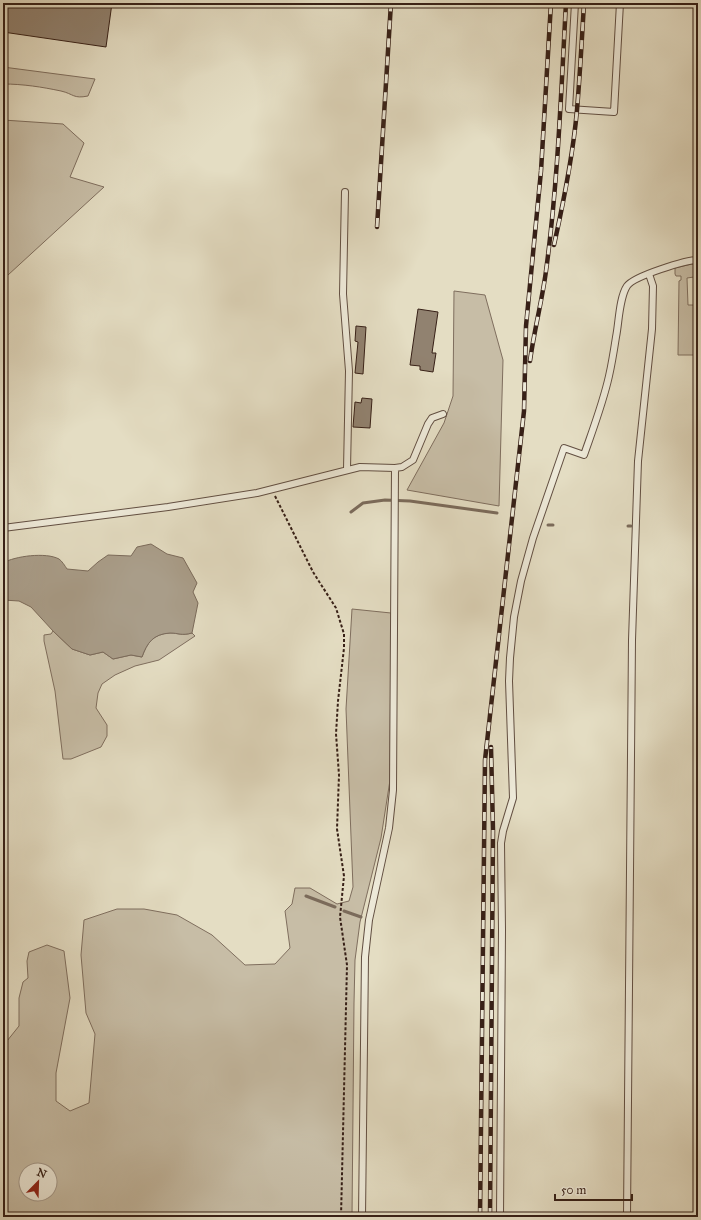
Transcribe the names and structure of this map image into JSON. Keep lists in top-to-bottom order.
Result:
{
  "scale_bar": "50 m",
  "north": "top right"
}
